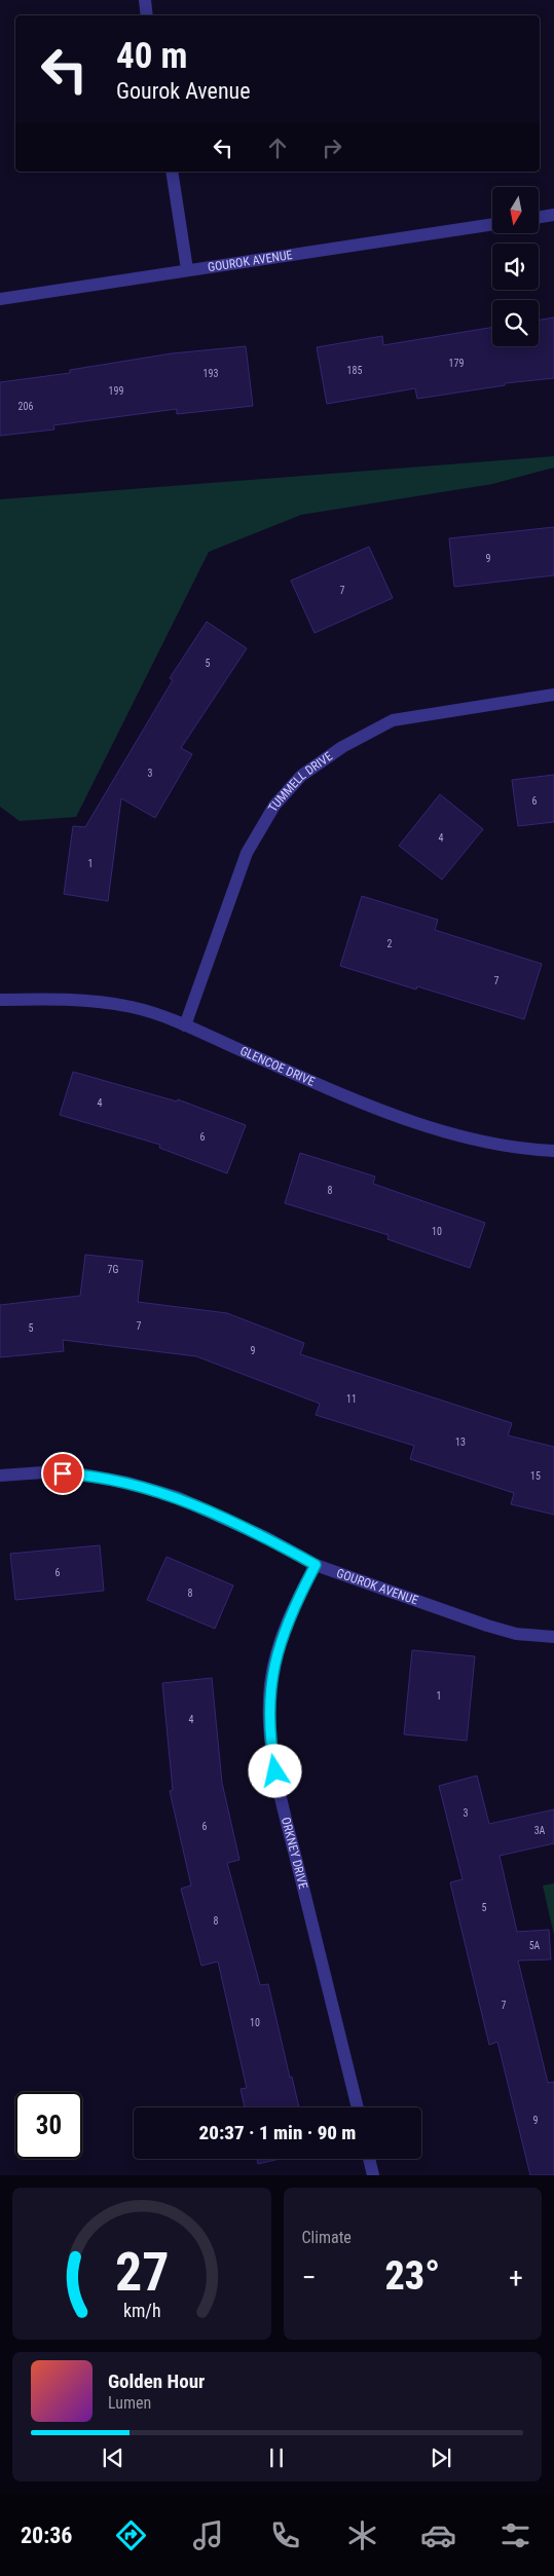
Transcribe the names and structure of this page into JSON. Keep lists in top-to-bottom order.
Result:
{
  "streets": {
    "street": [
      "GOUROK AVENUE",
      "TUMMELL DRIVE",
      "GLENCOE DRIVE",
      "ORKNEY DRIVE"
    ]
  },
  "crossings": [
    ["GOUROK AVENUE", "ORKNEY DRIVE"],
    ["TUMMELL DRIVE", "GLENCOE DRIVE"]
  ],
  "house_numbers": [
    "179",
    "185",
    "193",
    "199",
    "206",
    "9",
    "7",
    "5",
    "3",
    "6",
    "4",
    "1",
    "2",
    "7",
    "4",
    "6",
    "8",
    "10",
    "7G",
    "7",
    "5",
    "9",
    "11",
    "13",
    "15",
    "6",
    "8",
    "1",
    "4",
    "3",
    "6",
    "3A",
    "5",
    "8",
    "5A",
    "7",
    "10",
    "9"
  ],
  "north": "bottom",
  "page": {
    "turn": ["40 m", "Gourok Avenue"],
    "limit": "30",
    "trip": "20:37 · 1 min · 90 m",
    "tile": "Climate",
    "heat": ["−", "23°", "+"],
    "song": ["Golden Hour", "Lumen"],
    "tabs": "20:36",
    "gauge": ["27", "km/h"]
  }
}
